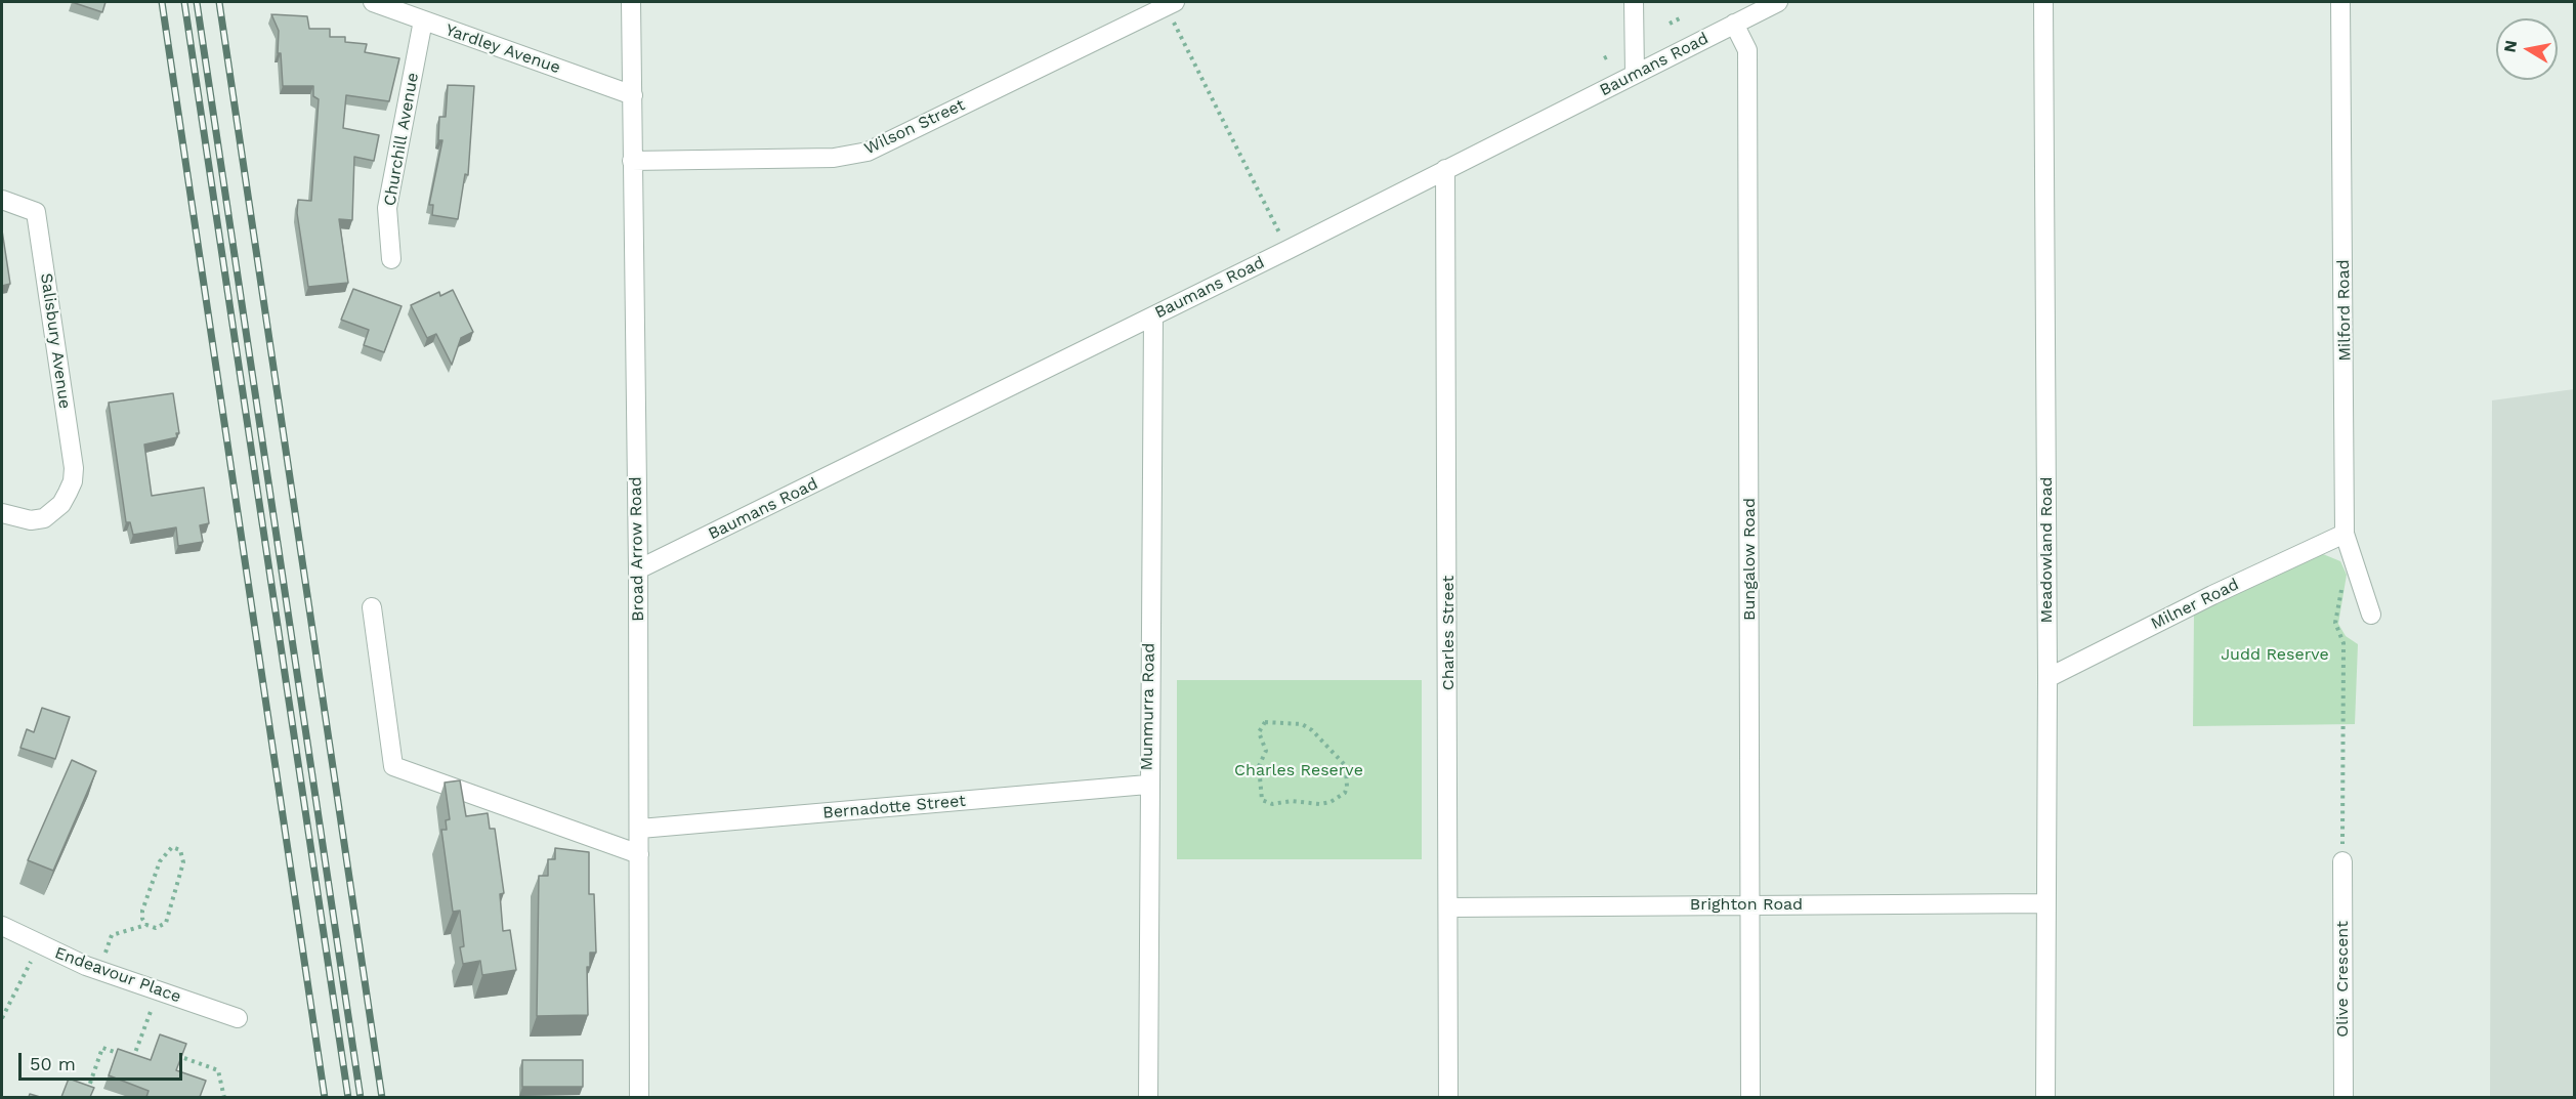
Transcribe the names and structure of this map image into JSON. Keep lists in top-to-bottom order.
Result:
{
  "streets": {
    "street": [
      "Yardley Avenue",
      "Baumans Road",
      "Wilson Street",
      "Churchill Avenue",
      "Milford Road",
      "Salisbury Avenue",
      "Broad Arrow Road",
      "Meadowland Road",
      "Bungalow Road",
      "Milner Road",
      "Charles Street",
      "Munmurra Road",
      "Bernadotte Street",
      "Brighton Road",
      "Endeavour Place",
      "Olive Crescent"
    ]
  },
  "crossings": [
    ["Yardley Avenue", "Churchill Avenue"],
    ["Yardley Avenue", "Broad Arrow Road"],
    ["Baumans Road", "Broad Arrow Road"],
    ["Baumans Road", "Bungalow Road"],
    ["Baumans Road", "Charles Street"],
    ["Baumans Road", "Munmurra Road"],
    ["Wilson Street", "Broad Arrow Road"],
    ["Milford Road", "Milner Road"],
    ["Broad Arrow Road", "Bernadotte Street"],
    ["Meadowland Road", "Milner Road"],
    ["Meadowland Road", "Brighton Road"],
    ["Bungalow Road", "Brighton Road"],
    ["Charles Street", "Brighton Road"],
    ["Munmurra Road", "Bernadotte Street"]
  ],
  "parks": ["Judd Reserve", "Charles Reserve"],
  "scale_bar": "50 m",
  "north": "left"
}
